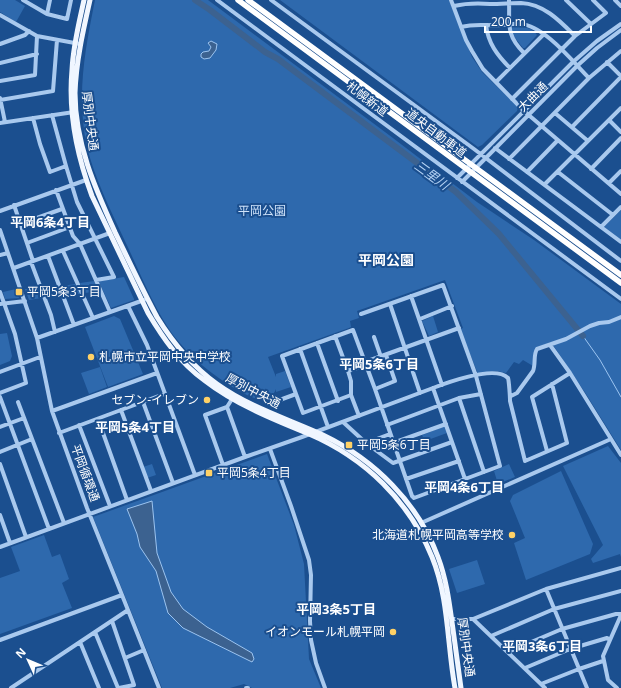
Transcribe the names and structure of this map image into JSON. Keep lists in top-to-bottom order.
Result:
{
  "streets": {
    "highway": ["道央自動車道"],
    "main road": ["厚別中央通"],
    "street": ["大曲通", "札幌新道", "平岡循環通"]
  },
  "crossings": [
    ["大曲通", "札幌新道"]
  ],
  "districts": [
    "平岡6条4丁目",
    "平岡公園",
    "平岡5条6丁目",
    "平岡5条4丁目",
    "平岡4条6丁目",
    "平岡3条5丁目",
    "平岡3条6丁目"
  ],
  "water": ["三里川"],
  "parks": ["平岡公園"],
  "places": {
    "transit": ["平岡5条3丁目", "平岡5条6丁目", "平岡5条4丁目"],
    "other": [
      "札幌市立平岡中央中学校",
      "セブン-イレブン",
      "北海道札幌平岡高等学校",
      "イオンモール札幌平岡"
    ]
  },
  "scale_bar": "200 m",
  "north": "top left"
}
